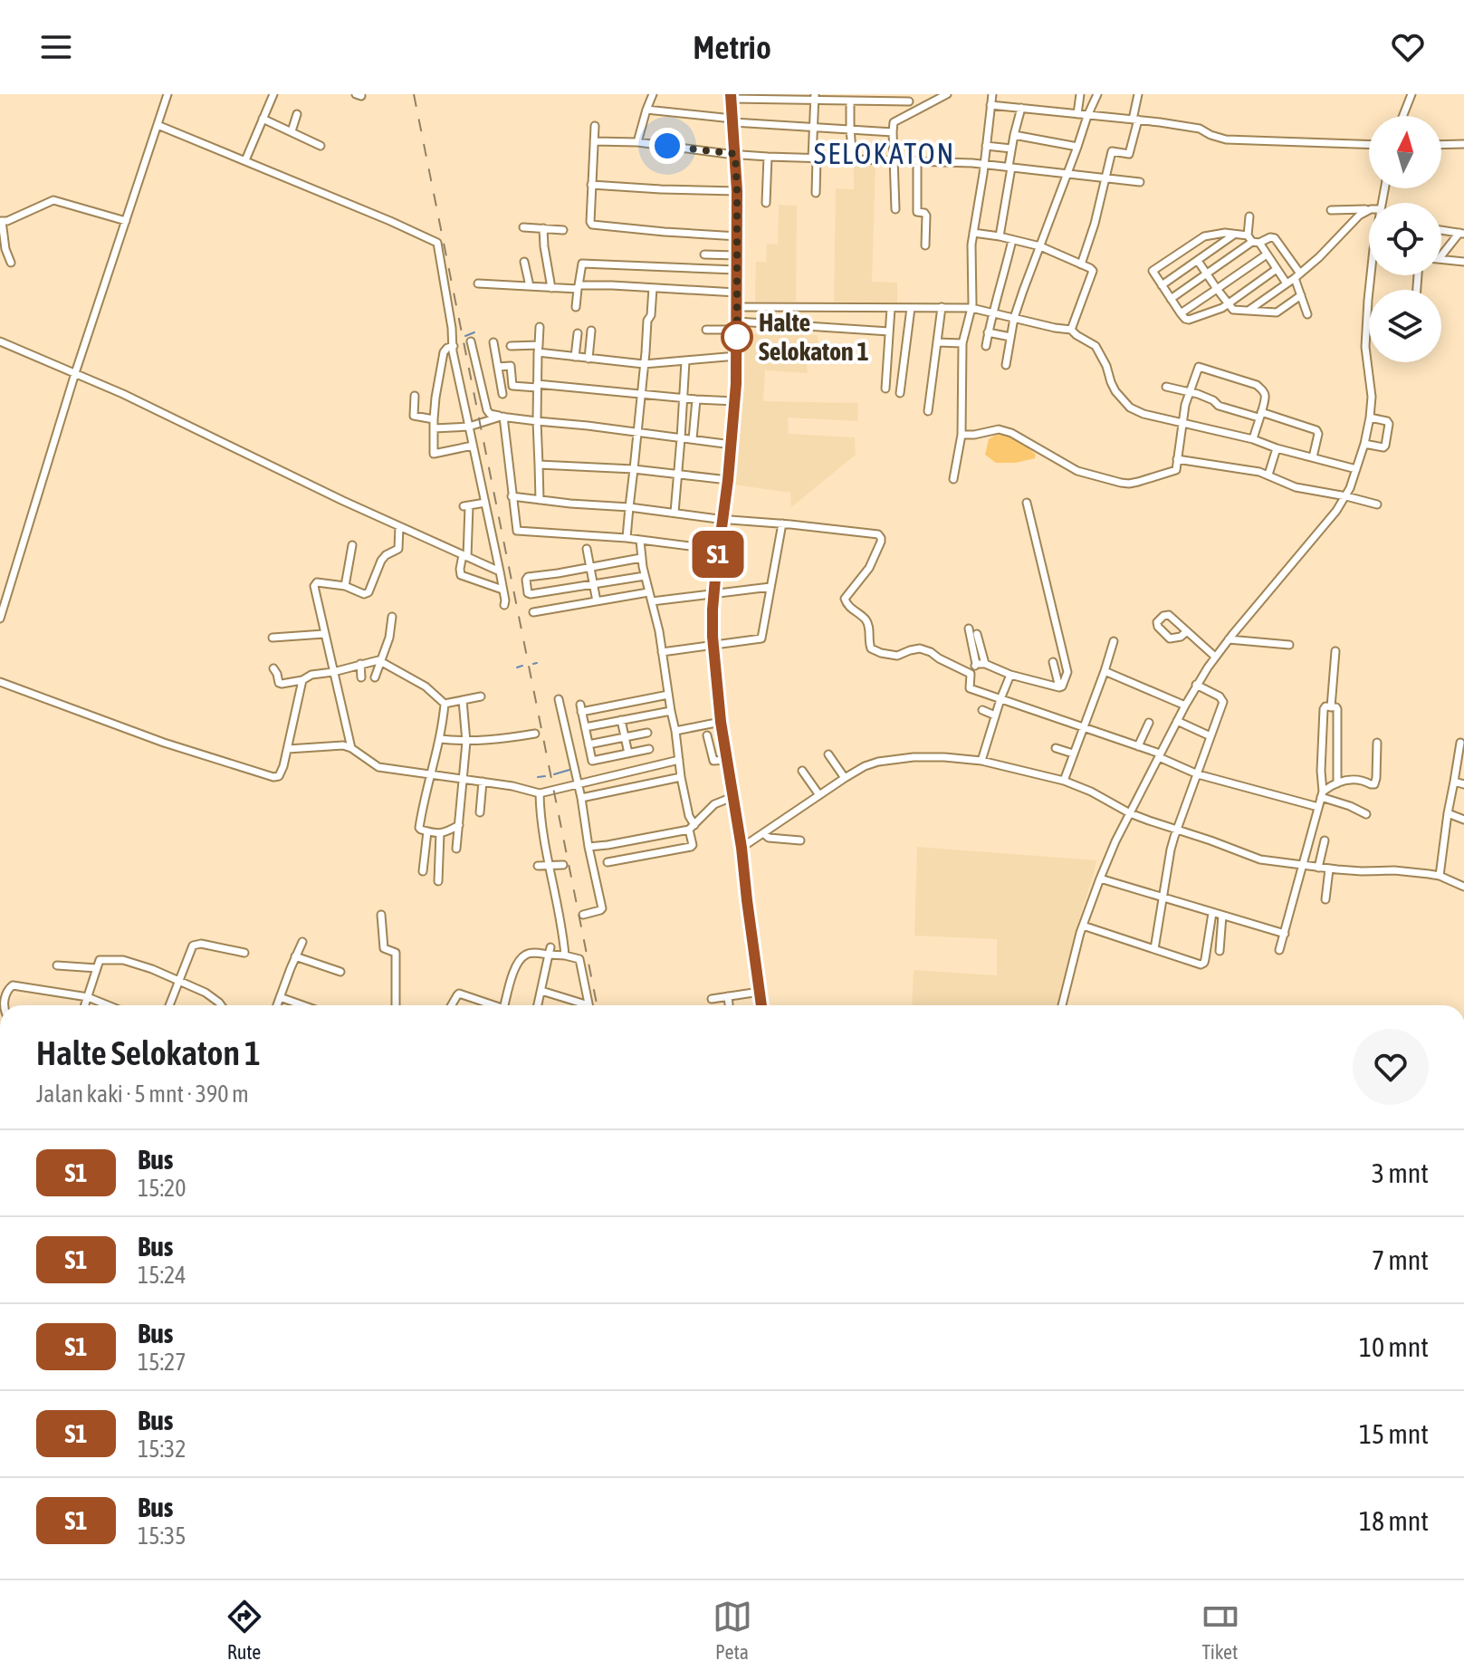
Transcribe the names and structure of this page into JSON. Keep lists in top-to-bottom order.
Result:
{
  "districts": ["SELOKATON"],
  "places": ["Halte Selokaton 1"],
  "lines": ["bus line S1"],
  "north": "top",
  "page": {
    "header": "Metrio",
    "on_map": "S1",
    "heading": ["Halte Selokaton 1", "Jalan kaki · 5 mnt · 390 m"],
    "list": [
      {
        "mark": "S1",
        "name": "Bus",
        "note": "15:20",
        "value": "3 mnt"
      },
      {
        "mark": "S1",
        "name": "Bus",
        "note": "15:24",
        "value": "7 mnt"
      },
      {
        "mark": "S1",
        "name": "Bus",
        "note": "15:27",
        "value": "10 mnt"
      },
      {
        "mark": "S1",
        "name": "Bus",
        "note": "15:32",
        "value": "15 mnt"
      },
      {
        "mark": "S1",
        "name": "Bus",
        "note": "15:35",
        "value": "18 mnt"
      }
    ],
    "tabs": ["Rute", "Peta", "Tiket"]
  }
}
